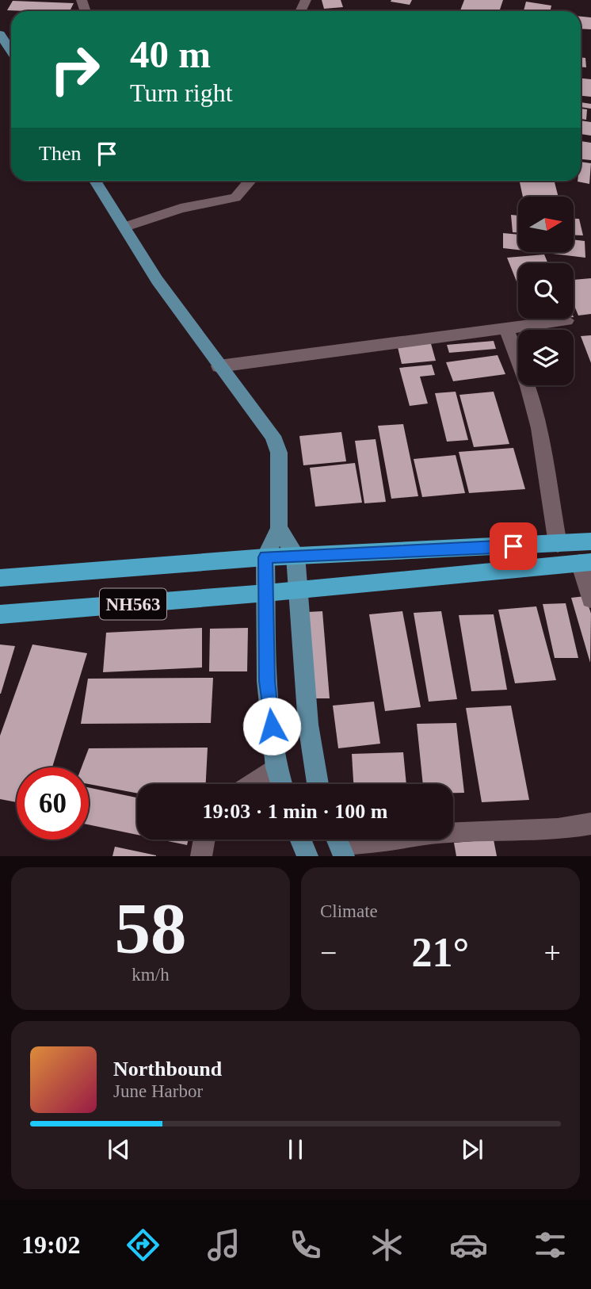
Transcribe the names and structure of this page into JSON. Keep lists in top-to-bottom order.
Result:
{
  "streets": {
    "highway": ["NH563"]
  },
  "north": "right",
  "page": {
    "turn": ["40 m", "Turn right"],
    "then": "Then",
    "limit": "60",
    "trip": "19:03 · 1 min · 100 m",
    "tile": [
      ["58", "km/h"],
      "Climate"
    ],
    "heat": ["−", "21°", "+"],
    "song": ["Northbound", "June Harbor"],
    "tabs": "19:02"
  }
}
